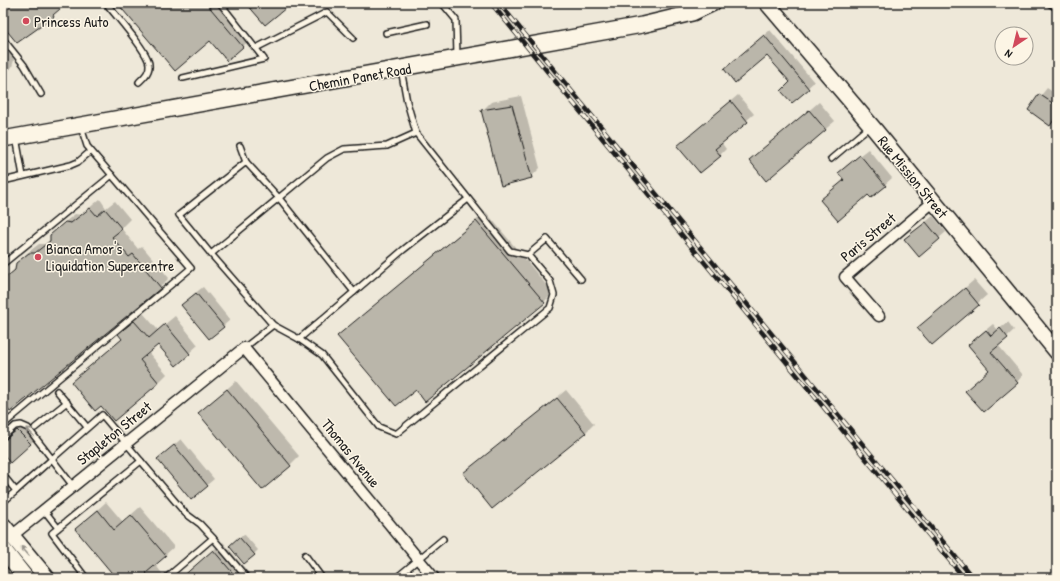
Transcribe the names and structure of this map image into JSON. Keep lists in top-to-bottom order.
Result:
{
  "streets": {
    "street": [
      "Chemin Panet Road",
      "Rue Mission Street",
      "Paris Street",
      "Stapleton Street",
      "Thomas Avenue"
    ]
  },
  "crossings": [
    ["Rue Mission Street", "Paris Street"],
    ["Stapleton Street", "Thomas Avenue"]
  ],
  "places": ["Princess Auto", "Bianca Amor's Liquidation Supercentre"],
  "north": "bottom left"
}
